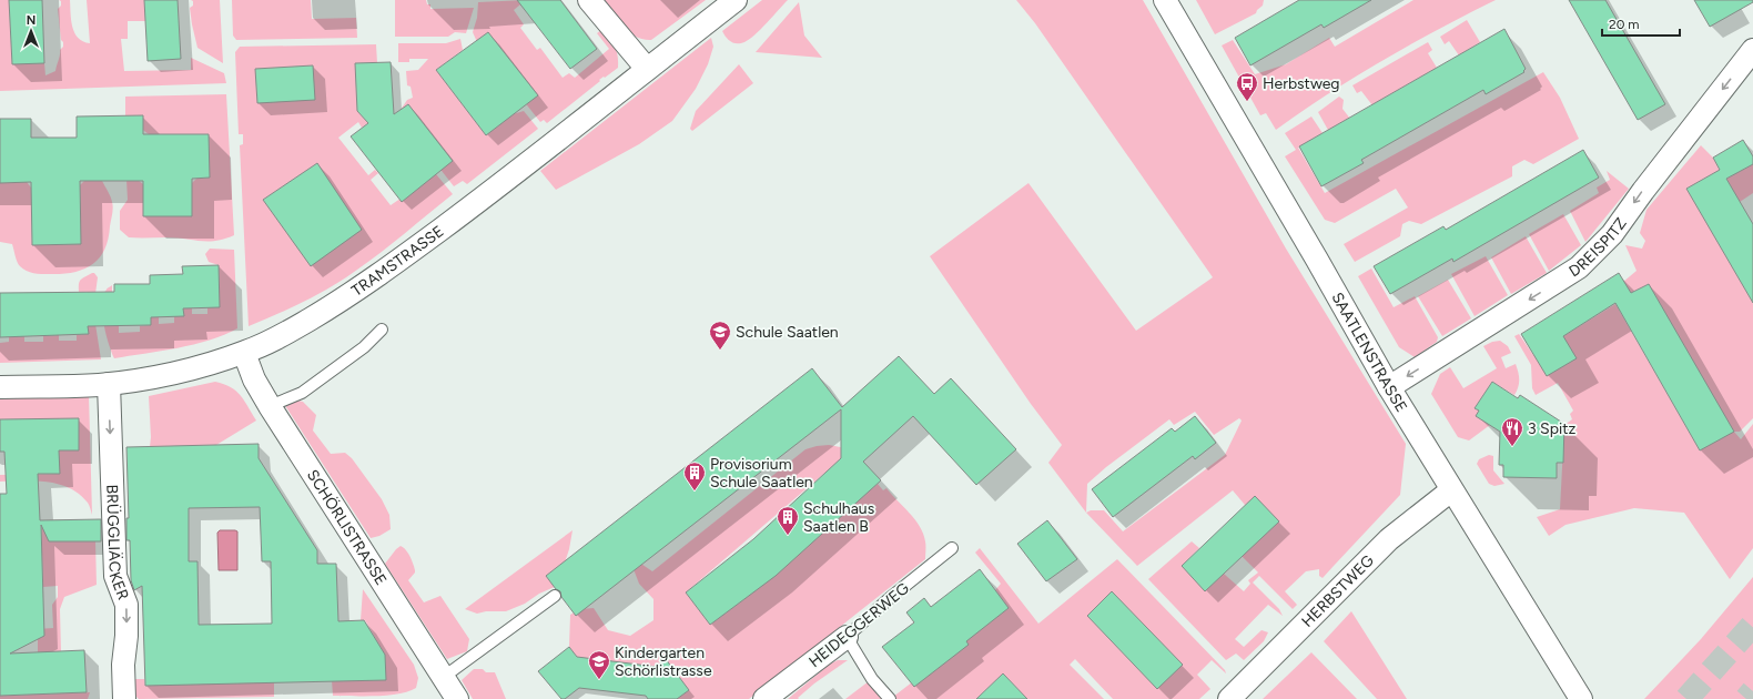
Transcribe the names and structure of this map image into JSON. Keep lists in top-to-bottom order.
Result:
{
  "streets": {
    "street": [
      "DREISPITZ",
      "TRAMSTRASSE",
      "SAATLENSTRASSE",
      "SCHÖRLISTRASSE",
      "BRÜGGLIÄCKER",
      "HERBSTWEG",
      "HEIDEGGERWEG"
    ]
  },
  "crossings": [
    ["DREISPITZ", "SAATLENSTRASSE"],
    ["TRAMSTRASSE", "SCHÖRLISTRASSE"],
    ["TRAMSTRASSE", "BRÜGGLIÄCKER"],
    ["SAATLENSTRASSE", "HERBSTWEG"]
  ],
  "one_way": ["DREISPITZ", "BRÜGGLIÄCKER"],
  "places": {
    "bus stop": ["Herbstweg"],
    "school or university": ["Schule Saatlen", "Kindergarten Schörlistrasse"],
    "restaurant": ["3 Spitz"],
    "building": ["Provisorium Schule Saatlen", "Schulhaus Saatlen B"]
  },
  "scale_bar": "20 m",
  "north": "top"
}
